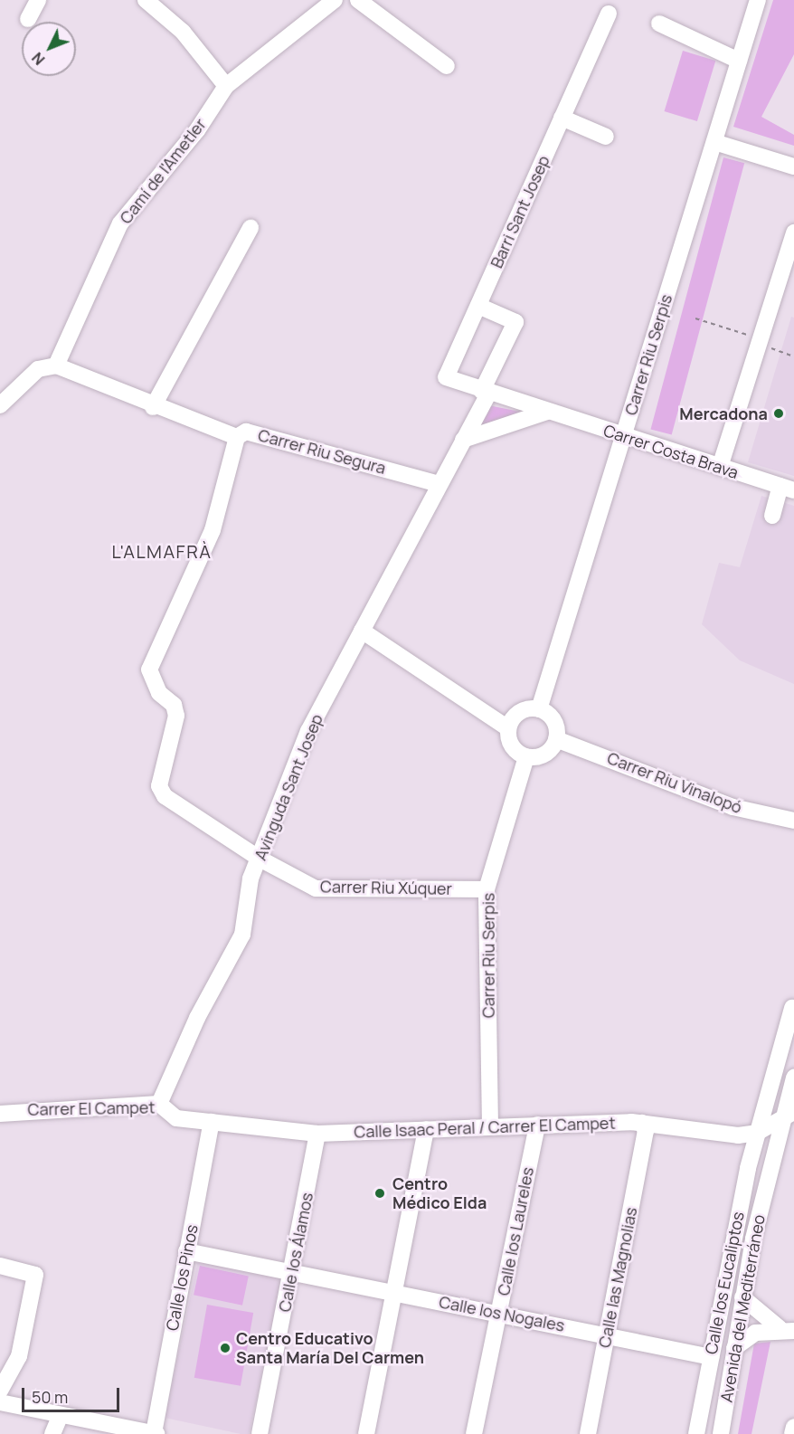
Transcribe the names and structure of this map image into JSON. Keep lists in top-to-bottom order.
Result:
{
  "streets": {
    "street": [
      "Camí de l'Ametler",
      "Barri Sant Josep",
      "Carrer Riu Serpis",
      "Carrer Riu Segura",
      "Carrer Costa Brava",
      "Carrer Riu Vinalopó",
      "Avinguda Sant Josep",
      "Carrer Riu Xúquer",
      "Carrer El Campet",
      "Calle Isaac Peral / Carrer El Campet",
      "Calle los Laureles",
      "Calle los Álamos",
      "Calle los Pinos",
      "Calle las Magnolias",
      "Calle los Eucaliptos",
      "Avenida del Mediterráneo",
      "Calle los Nogales"
    ]
  },
  "crossings": [
    ["Camí de l'Ametler", "Carrer Riu Segura"],
    ["Barri Sant Josep", "Carrer Costa Brava"],
    ["Barri Sant Josep", "Avinguda Sant Josep"],
    ["Carrer Riu Serpis", "Carrer Costa Brava"],
    ["Carrer Riu Serpis", "Carrer Riu Vinalopó"],
    ["Carrer Riu Serpis", "Carrer Riu Xúquer"],
    ["Carrer Riu Serpis", "Calle Isaac Peral / Carrer El Campet"],
    ["Carrer Riu Segura", "Avinguda Sant Josep"],
    ["Carrer Riu Segura", "Carrer Riu Xúquer"],
    ["Carrer Costa Brava", "Avinguda Sant Josep"],
    ["Avinguda Sant Josep", "Carrer Riu Xúquer"],
    ["Avinguda Sant Josep", "Carrer El Campet"],
    ["Carrer El Campet", "Calle Isaac Peral / Carrer El Campet"],
    ["Carrer El Campet", "Calle los Pinos"],
    ["Calle Isaac Peral / Carrer El Campet", "Calle los Laureles"],
    ["Calle Isaac Peral / Carrer El Campet", "Calle los Álamos"],
    ["Calle Isaac Peral / Carrer El Campet", "Calle los Pinos"],
    ["Calle Isaac Peral / Carrer El Campet", "Calle las Magnolias"],
    ["Calle Isaac Peral / Carrer El Campet", "Calle los Eucaliptos"],
    ["Calle Isaac Peral / Carrer El Campet", "Avenida del Mediterráneo"],
    ["Calle los Laureles", "Calle los Nogales"],
    ["Calle los Álamos", "Calle los Nogales"],
    ["Calle los Pinos", "Calle los Nogales"],
    ["Calle las Magnolias", "Calle los Nogales"],
    ["Calle los Eucaliptos", "Avenida del Mediterráneo"],
    ["Calle los Eucaliptos", "Calle los Nogales"]
  ],
  "districts": ["L'ALMAFRÀ"],
  "places": ["Mercadona", "Centro Médico Elda", "Centro Educativo Santa María Del Carmen"],
  "scale_bar": "50 m",
  "north": "bottom left"
}
